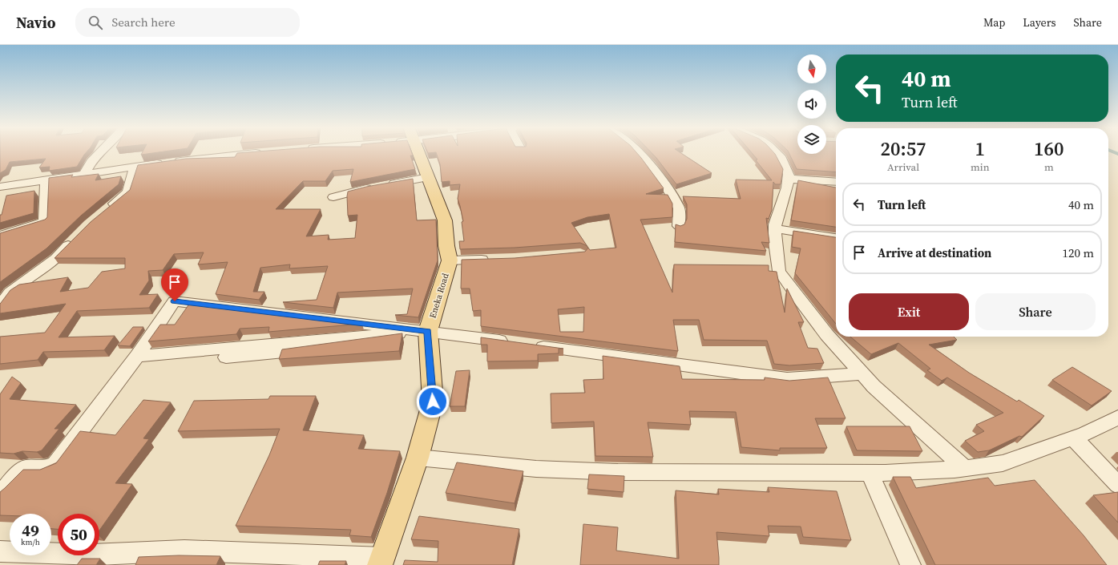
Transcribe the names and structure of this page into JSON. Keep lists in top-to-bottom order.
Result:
{
  "streets": {
    "main road": ["Eneka Road"]
  },
  "north": "bottom",
  "page": {
    "header": "Navio",
    "search": "Search here",
    "nav": ["Map", "Layers", "Share"],
    "turn": ["40 m", "Turn left"],
    "eta": [
      "20:57",
      "Arrival",
      "1",
      "min",
      "160",
      "m"
    ],
    "list": [
      {
        "name": "Turn left",
        "value": "40 m"
      },
      {
        "name": "Arrive at destination",
        "value": "120 m"
      }
    ],
    "buttons": ["Exit", "Share"],
    "speed": "49 km/h",
    "limit": "50"
  }
}
